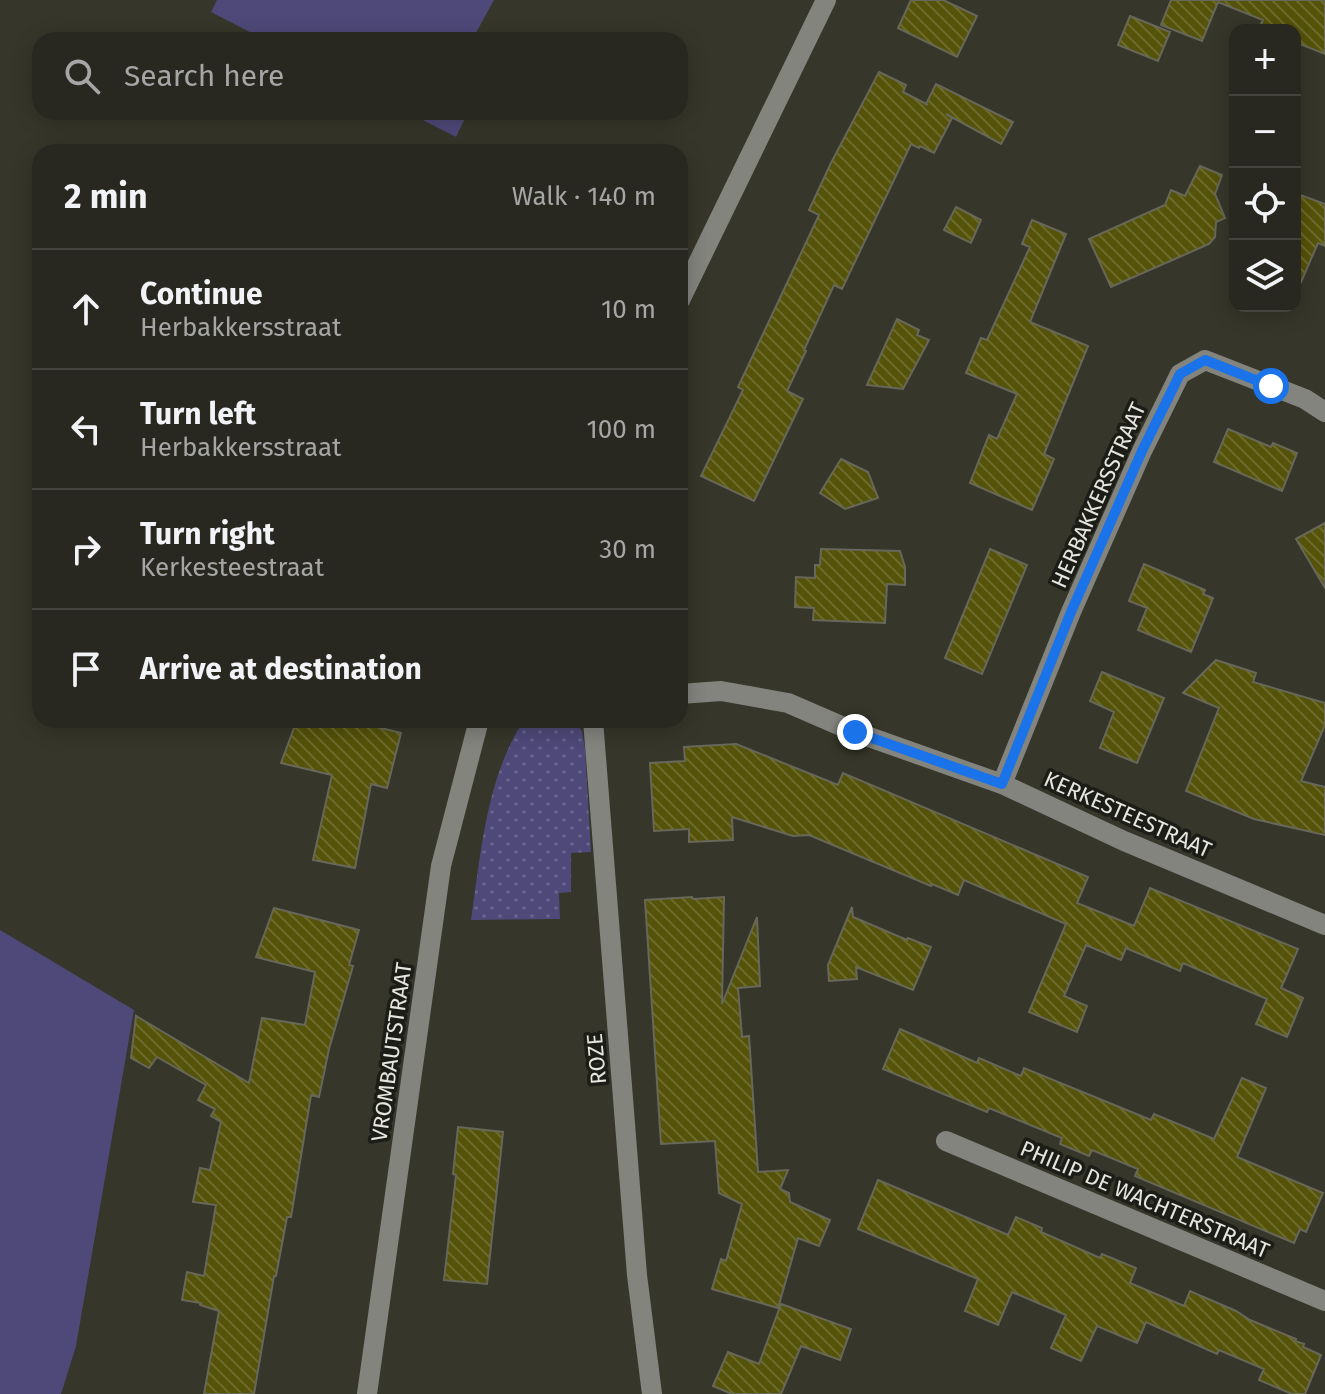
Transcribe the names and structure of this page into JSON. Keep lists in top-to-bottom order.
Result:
{
  "streets": {
    "street": [
      "HERBAKKERSSTRAAT",
      "KERKESTEESTRAAT",
      "VROMBAUTSTRAAT",
      "ROZE",
      "PHILIP DE WACHTERSTRAAT"
    ]
  },
  "crossings": [
    ["HERBAKKERSSTRAAT", "KERKESTEESTRAAT"]
  ],
  "page": {
    "map_buttons": ["+", "−"],
    "search": "Search here",
    "heading": ["2 min", "Walk · 140 m"],
    "list": [
      ["Continue", "Herbakkersstraat", "10 m"],
      ["Turn left", "Herbakkersstraat", "100 m"],
      ["Turn right", "Kerkesteestraat", "30 m"],
      "Arrive at destination"
    ]
  }
}
